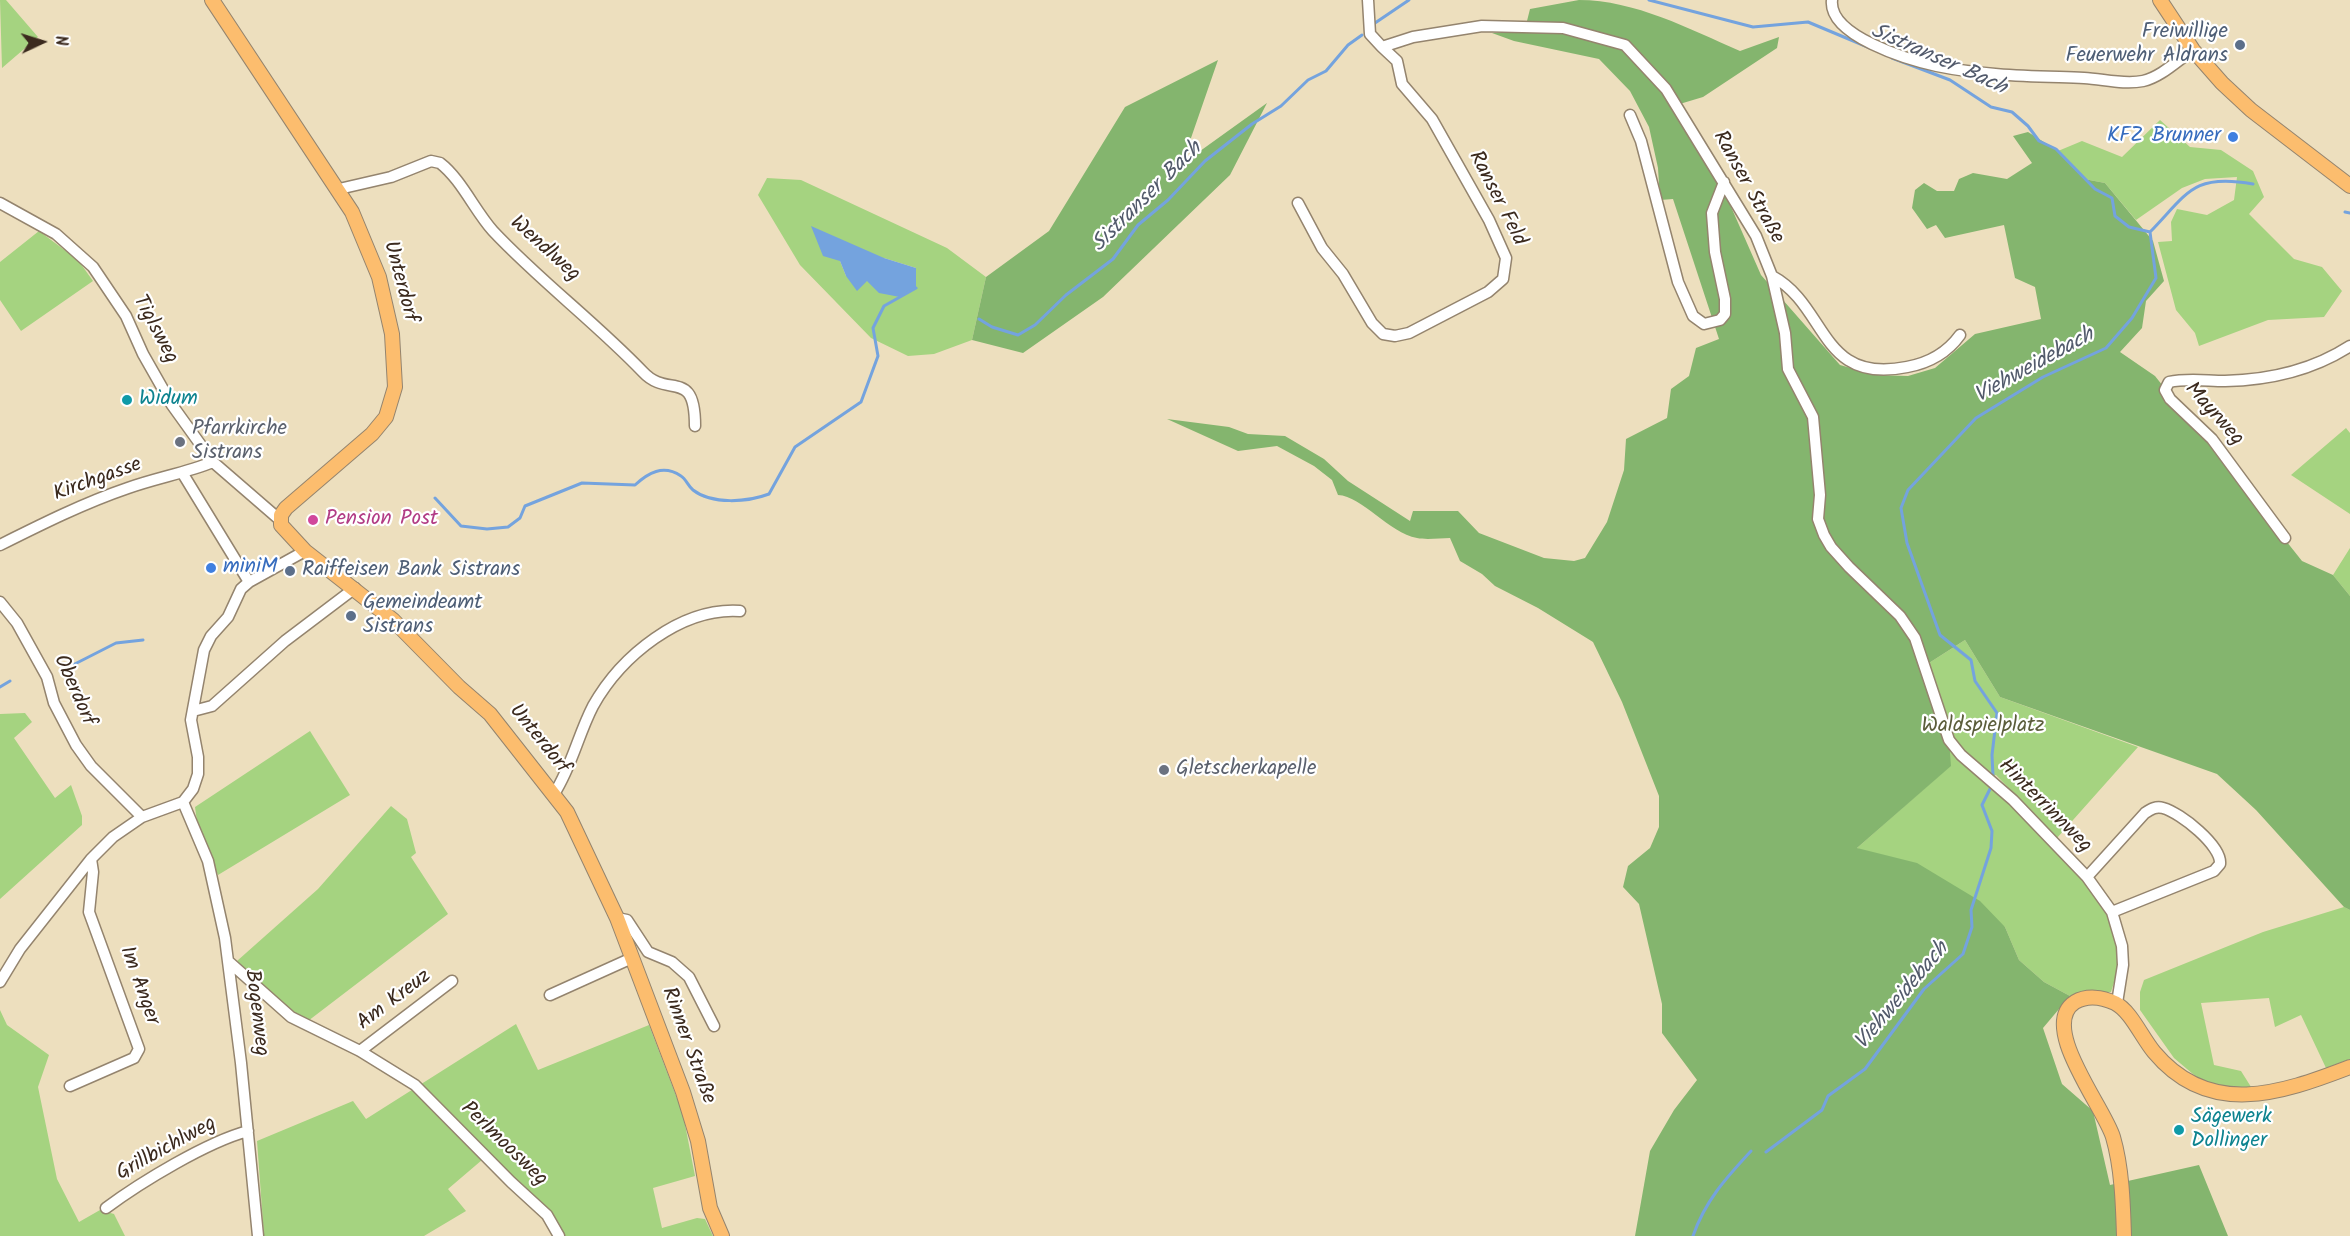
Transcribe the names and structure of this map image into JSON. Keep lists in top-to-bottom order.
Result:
{
  "streets": {
    "main road": ["Unterdorf", "Rinner Straße"],
    "street": [
      "Ranser Straße",
      "Ranser Feld",
      "Wendlweg",
      "Tiglsweg",
      "Mayrweg",
      "Kirchgasse",
      "Oberdorf",
      "Hinterrinnweg",
      "Im Anger",
      "Am Kreuz",
      "Bogenweg",
      "Perlmoosweg",
      "Grillbichlweg"
    ]
  },
  "crossings": [
    ["Ranser Straße", "Ranser Feld"],
    ["Ranser Straße", "Hinterrinnweg"],
    ["Wendlweg", "Unterdorf"],
    ["Unterdorf", "Tiglsweg"],
    ["Unterdorf", "Rinner Straße"],
    ["Tiglsweg", "Kirchgasse"],
    ["Am Kreuz", "Bogenweg"],
    ["Am Kreuz", "Perlmoosweg"],
    ["Bogenweg", "Grillbichlweg"]
  ],
  "water": ["Sistranser Bach", "Viehweidebach"],
  "parks": ["Waldspielplatz"],
  "places": [
    "Freiwillige Feuerwehr Aldrans",
    "KFZ Brunner",
    "Widum",
    "Pfarrkirche Sistrans",
    "Pension Post",
    "miniM",
    "Raiffeisen Bank Sistrans",
    "Gemeindeamt Sistrans",
    "Gletscherkapelle",
    "Sägewerk Dollinger"
  ],
  "north": "right"
}
